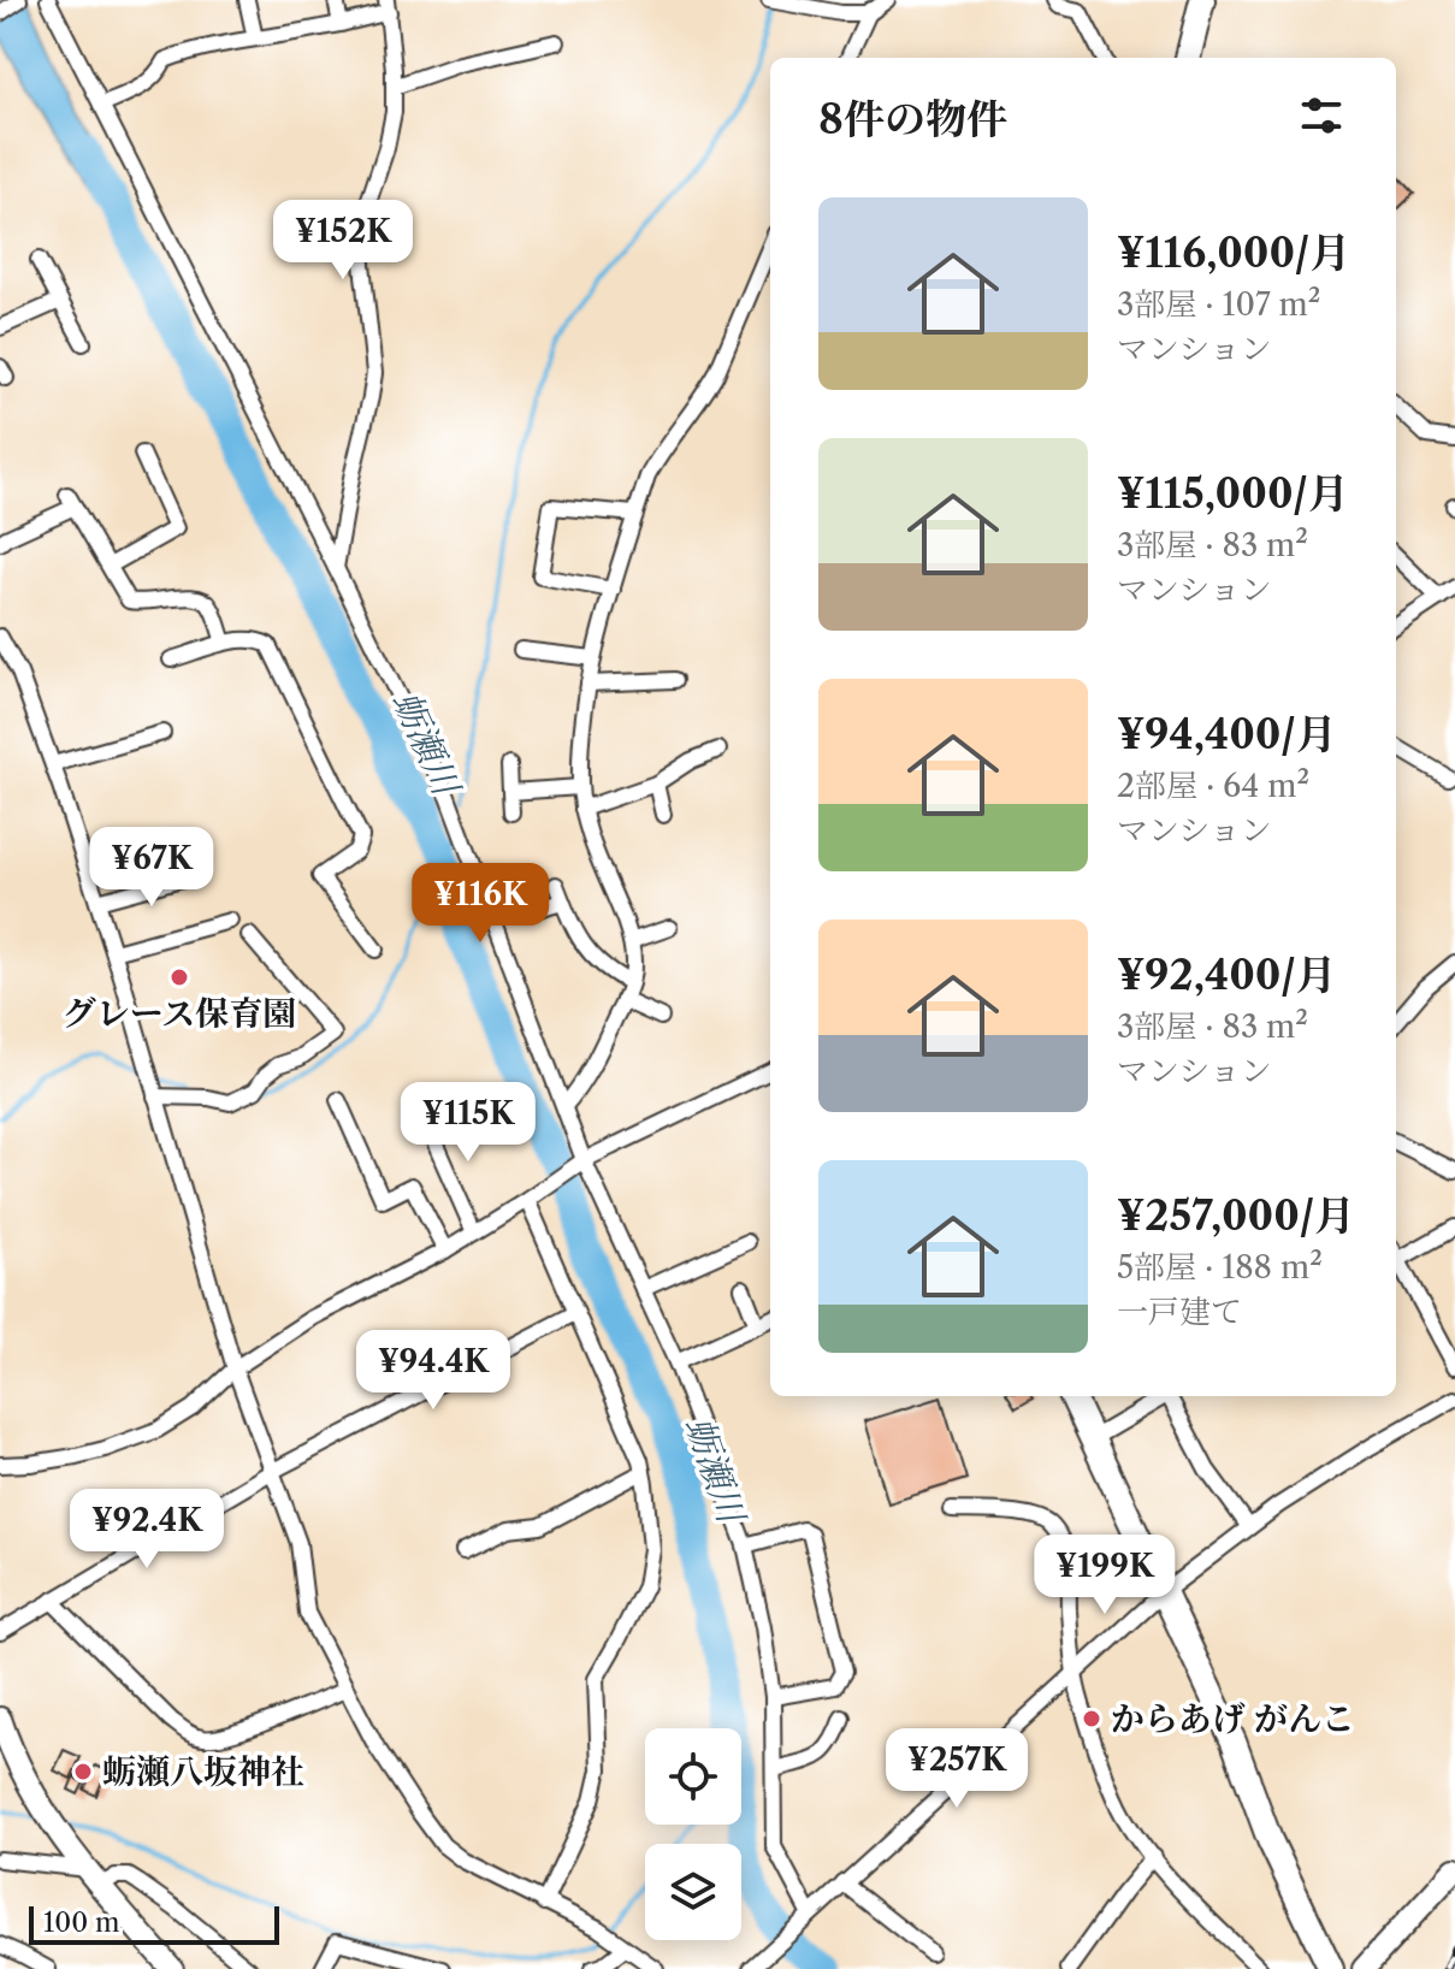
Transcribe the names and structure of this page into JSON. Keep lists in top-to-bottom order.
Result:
{
  "water": ["蛎瀬川"],
  "places": ["グレース保育園", "からあげ がんこ", "蛎瀬八坂神社"],
  "scale_bar": "100 m",
  "page": {
    "heading": "8件の物件",
    "list": [
      {
        "name": "¥116,000/月",
        "note": "3部屋 · 107 m² · マンション"
      },
      {
        "name": "¥115,000/月",
        "note": "3部屋 · 83 m² · マンション"
      },
      {
        "name": "¥94,400/月",
        "note": "2部屋 · 64 m² · マンション"
      },
      {
        "name": "¥92,400/月",
        "note": "3部屋 · 83 m² · マンション"
      },
      {
        "name": "¥257,000/月",
        "note": "5部屋 · 188 m² · 一戸建て"
      }
    ],
    "price": [
      "¥152K",
      "¥67K",
      "¥116K",
      "¥115K",
      "¥94.4K",
      "¥92.4K",
      "¥199K",
      "¥257K"
    ],
    "scale": "100 m"
  }
}
